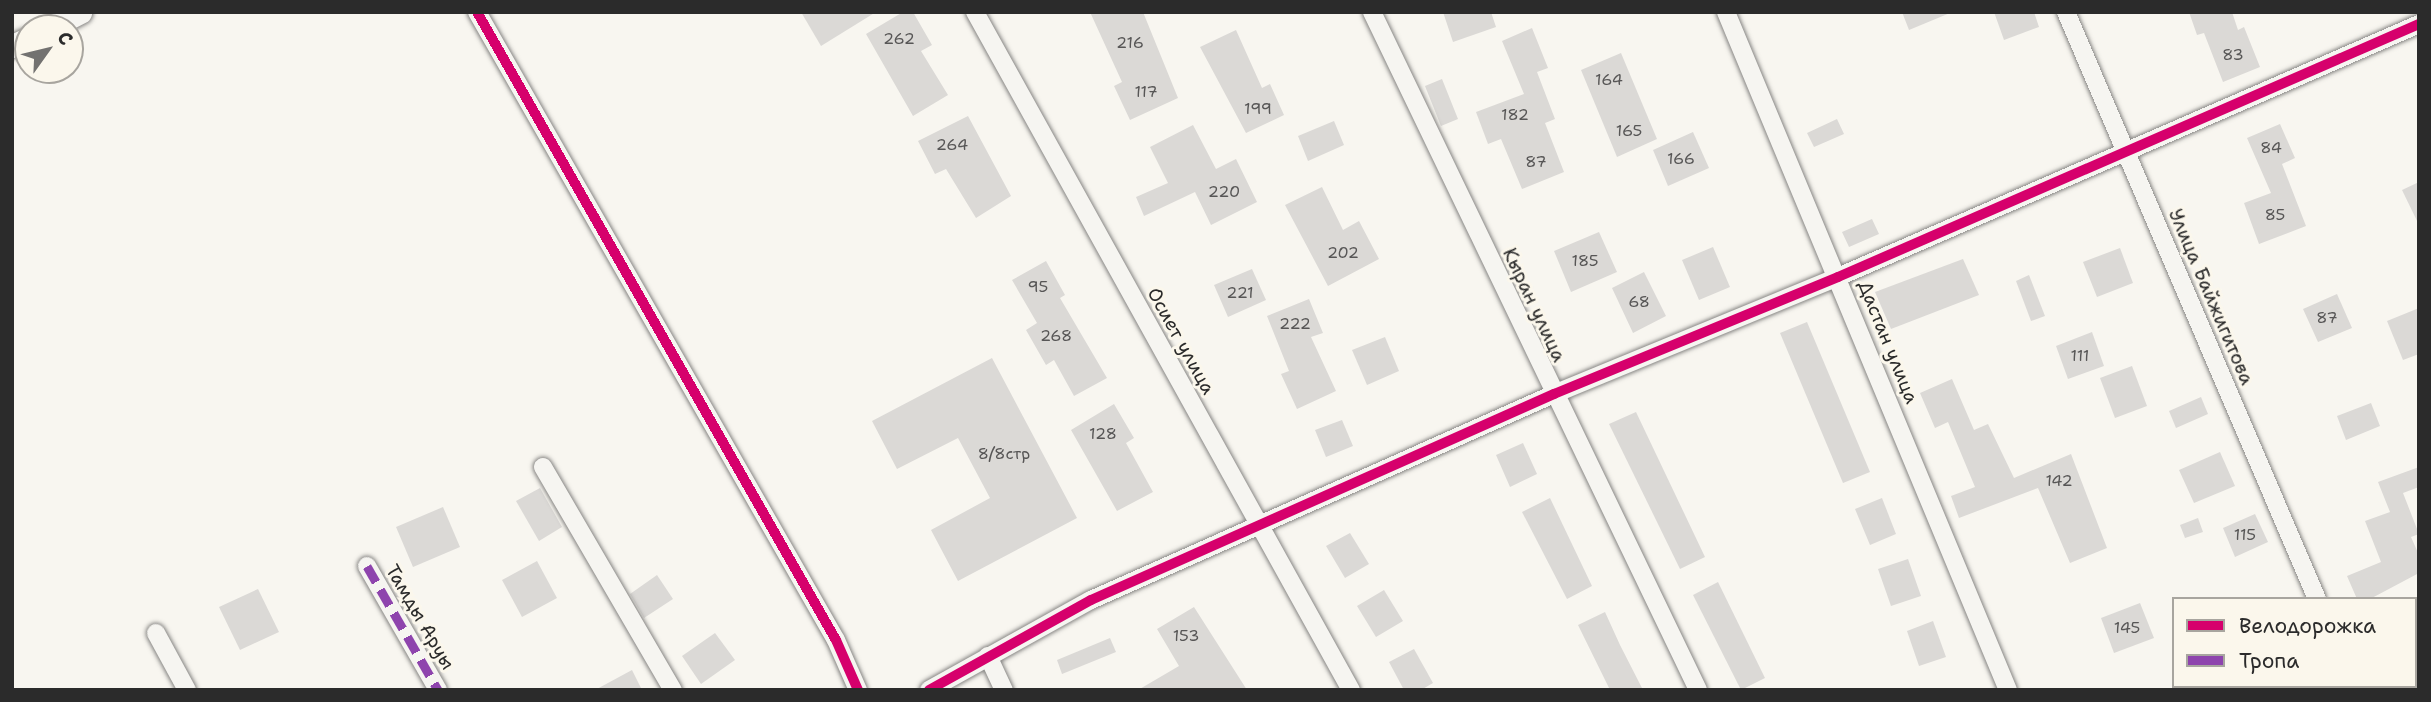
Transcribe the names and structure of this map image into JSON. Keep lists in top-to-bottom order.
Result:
{
  "streets": {
    "street": [
      "Улица Байжигитова",
      "Кыран улица",
      "Осиет улица",
      "Дастан улица",
      "Тамды Аруы"
    ]
  },
  "house_numbers": [
    "262",
    "216",
    "83",
    "164",
    "117",
    "199",
    "182",
    "165",
    "264",
    "84",
    "166",
    "87",
    "220",
    "85",
    "202",
    "185",
    "95",
    "221",
    "68",
    "87",
    "222",
    "268",
    "111",
    "128",
    "8/8стр",
    "142",
    "115",
    "145",
    "153"
  ],
  "legend": ["Велодорожка", "Тропа"],
  "north": "top right"
}
